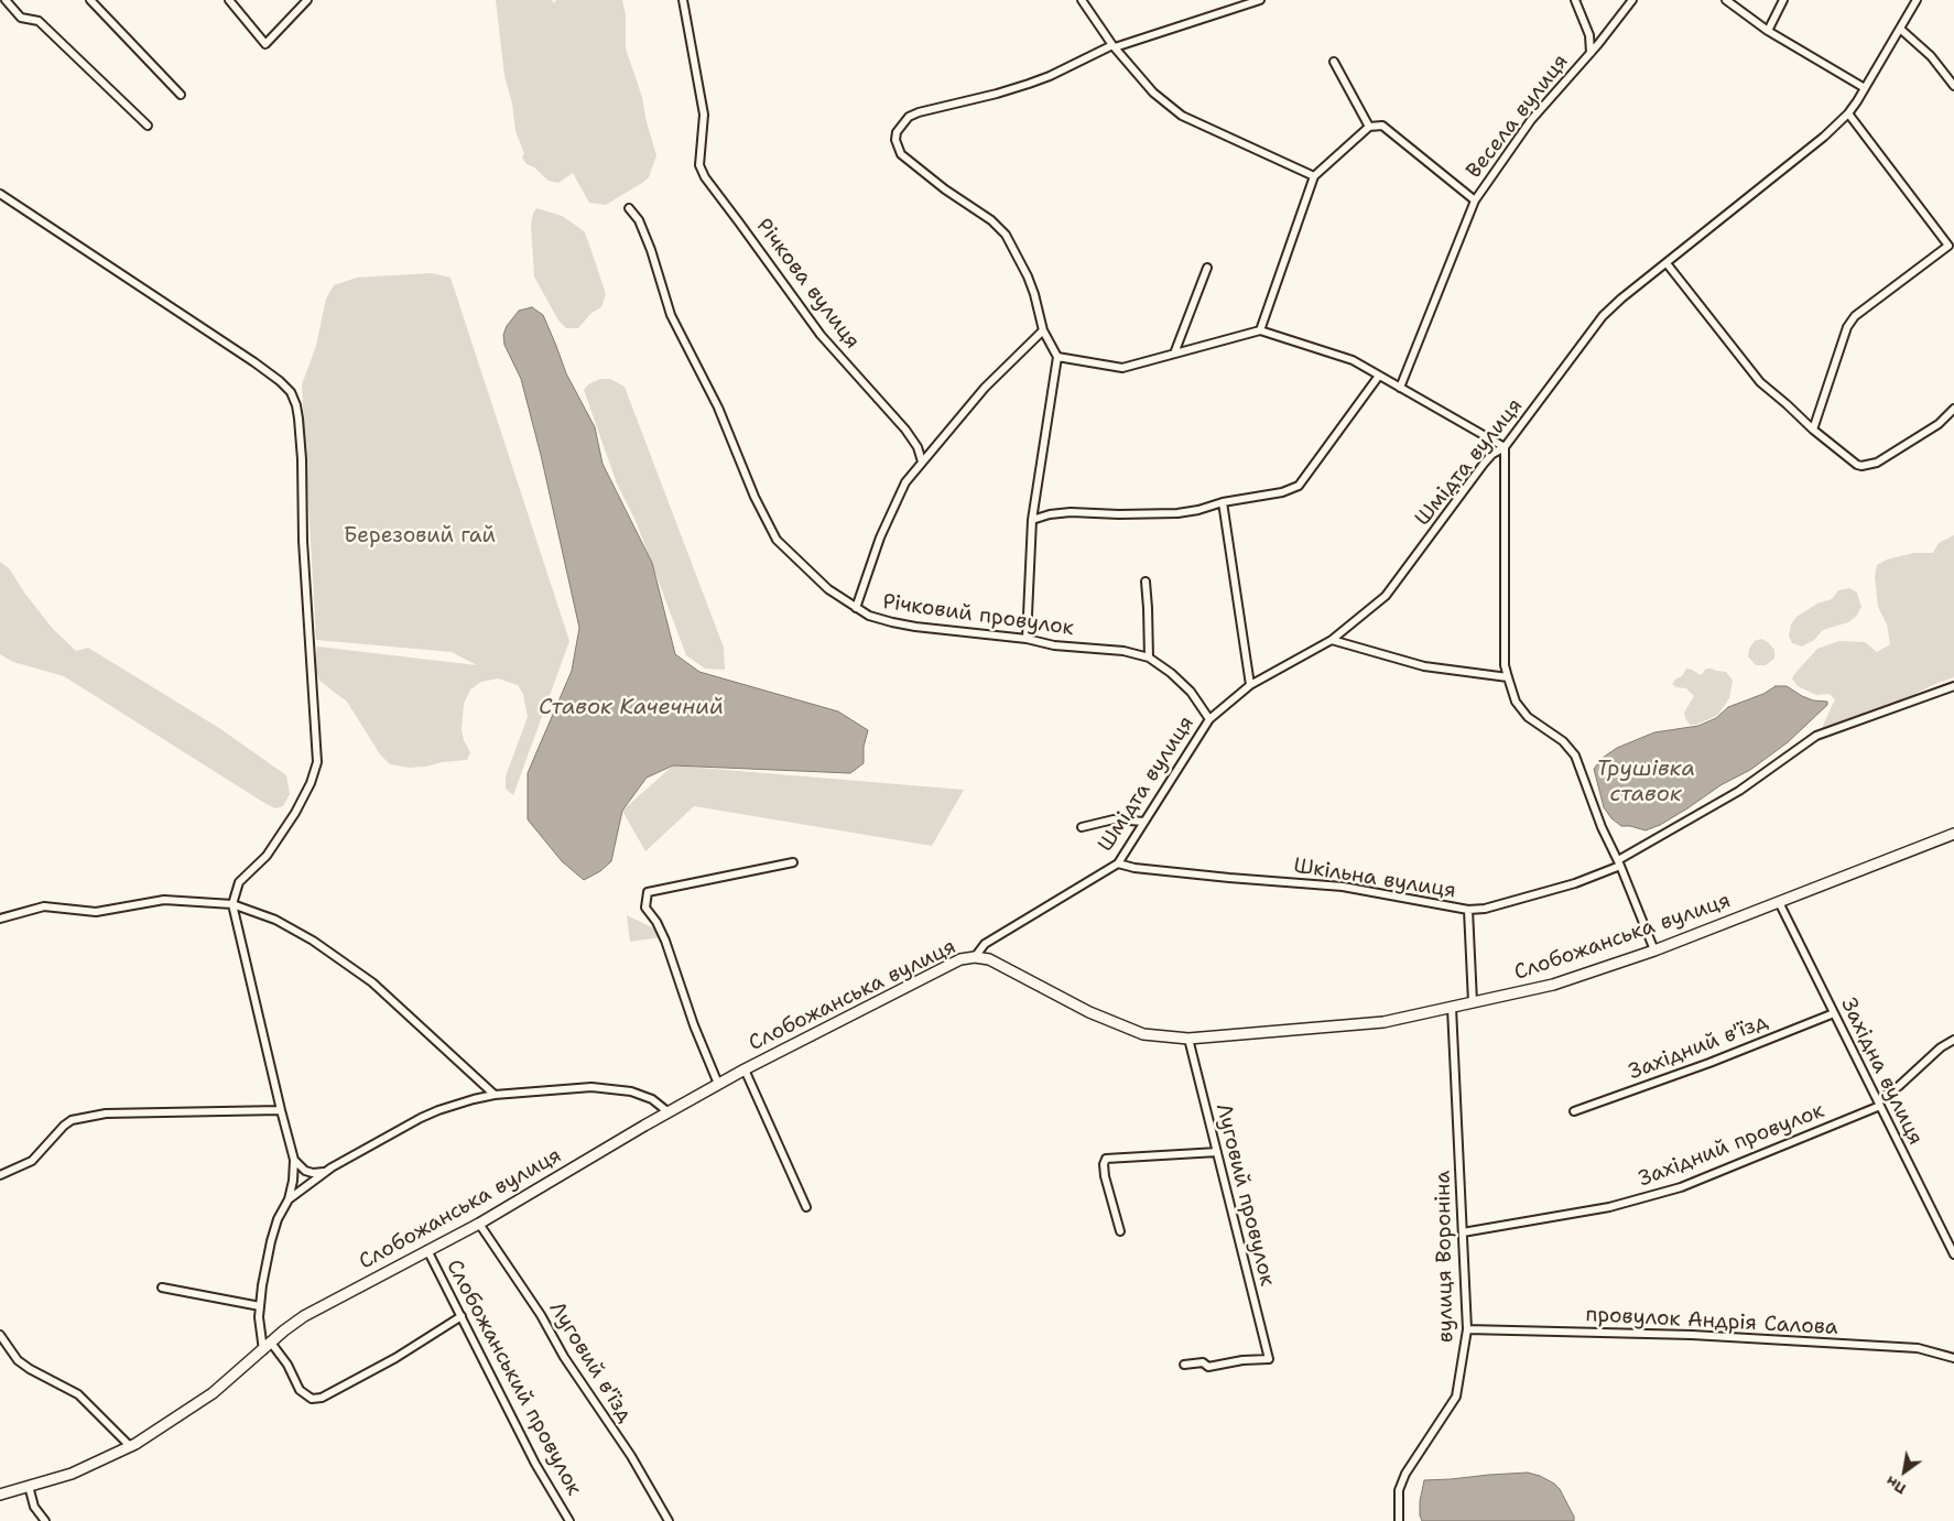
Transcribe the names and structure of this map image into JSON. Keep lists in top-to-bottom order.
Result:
{
  "streets": {
    "street": [
      "Весела вулиця",
      "Річкова вулиця",
      "Шмідта вулиця",
      "Річковий провулок",
      "Шкільна вулиця",
      "Слобожанська вулиця",
      "Західний в'їзд",
      "Західна вулиця",
      "Західний провулок",
      "Луговий провулок",
      "вулиця Вороніна",
      "провулок Андрія Салова",
      "Луговий в'їзд",
      "Слобожанський провулок"
    ]
  },
  "crossings": [
    ["Шмідта вулиця", "Річковий провулок"],
    ["Шмідта вулиця", "Шкільна вулиця"],
    ["Шмідта вулиця", "Слобожанська вулиця"],
    ["Слобожанська вулиця", "Західна вулиця"],
    ["Слобожанська вулиця", "Луговий провулок"],
    ["Слобожанська вулиця", "вулиця Вороніна"],
    ["Слобожанська вулиця", "Луговий в'їзд"],
    ["Слобожанська вулиця", "Слобожанський провулок"],
    ["Західний в'їзд", "Західна вулиця"],
    ["Західна вулиця", "Західний провулок"],
    ["Західний провулок", "вулиця Вороніна"],
    ["вулиця Вороніна", "провулок Андрія Салова"]
  ],
  "water": ["Ставок Качечний", "Трушівка ставок"],
  "parks": ["Березовий гай"],
  "north": "bottom left"
}
